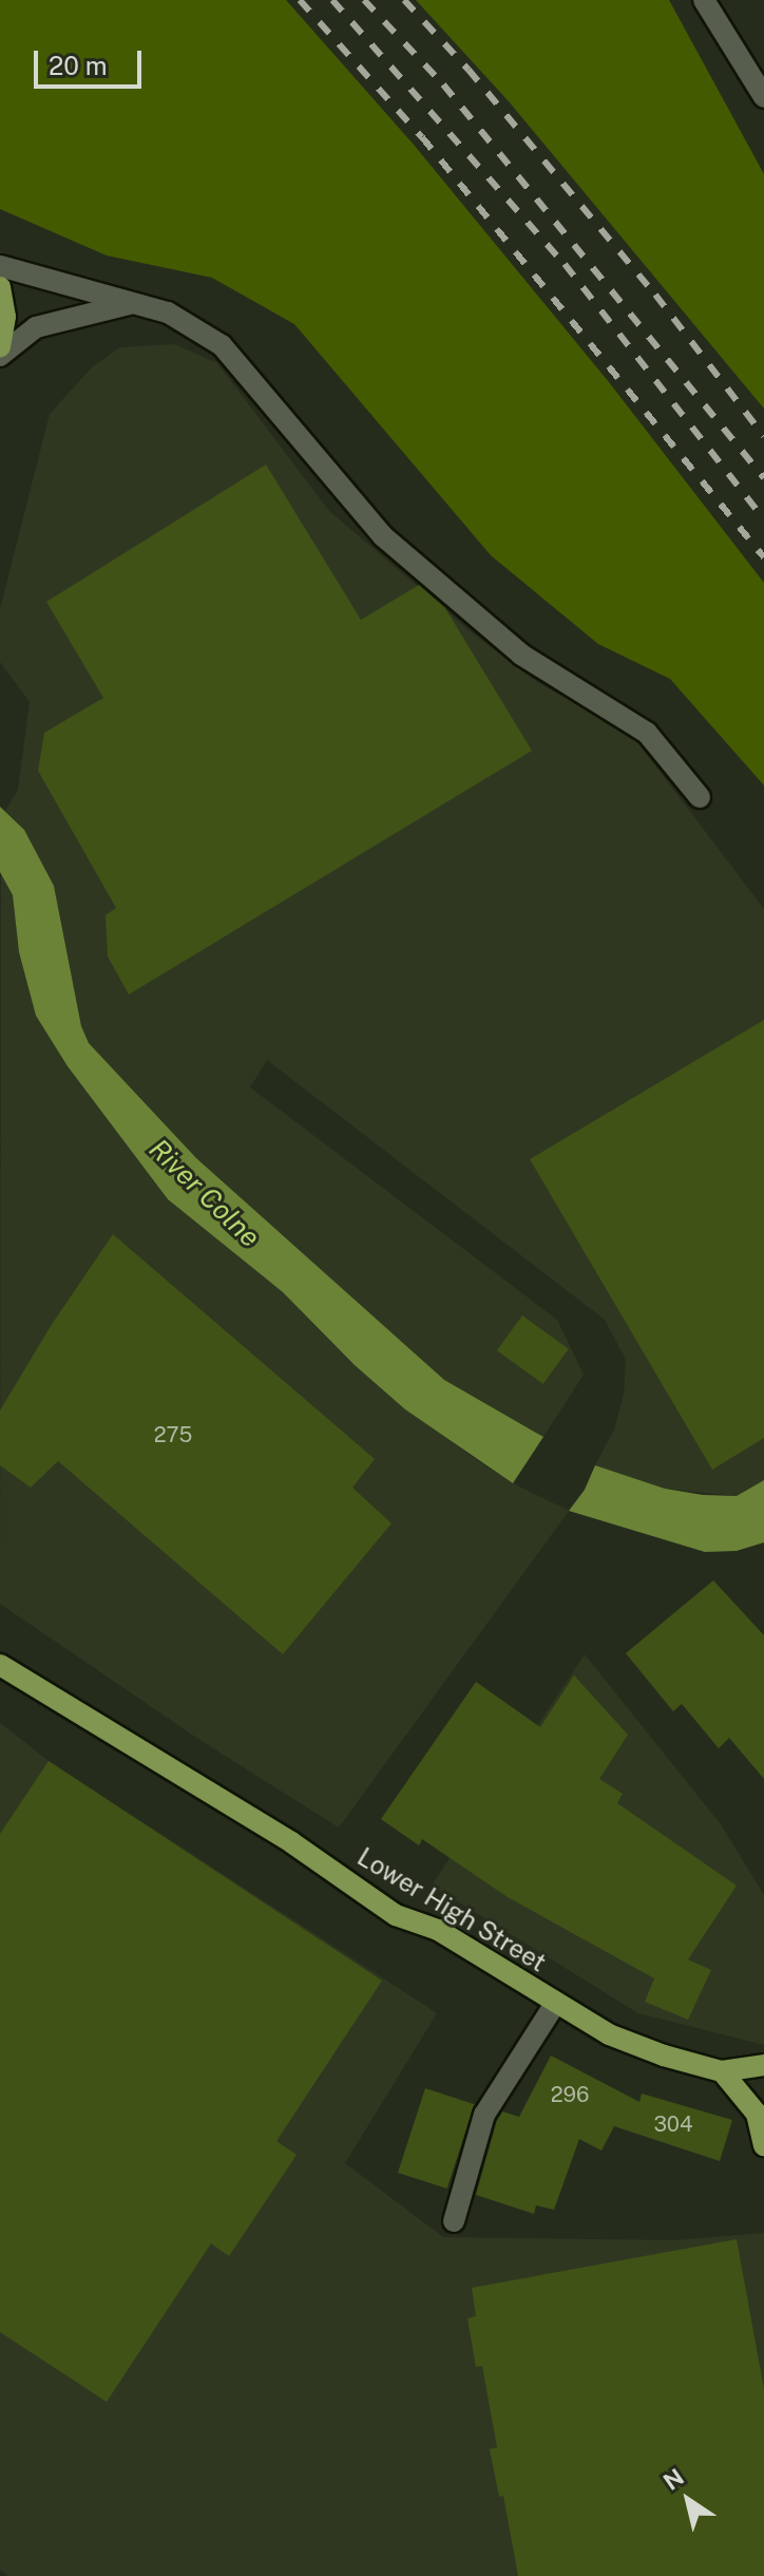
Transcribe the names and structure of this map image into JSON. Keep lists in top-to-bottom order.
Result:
{
  "streets": {
    "main road": ["Lower High Street"]
  },
  "water": ["River Colne"],
  "house_numbers": ["275", "296", "304"],
  "scale_bar": "20 m",
  "north": "top left"
}
